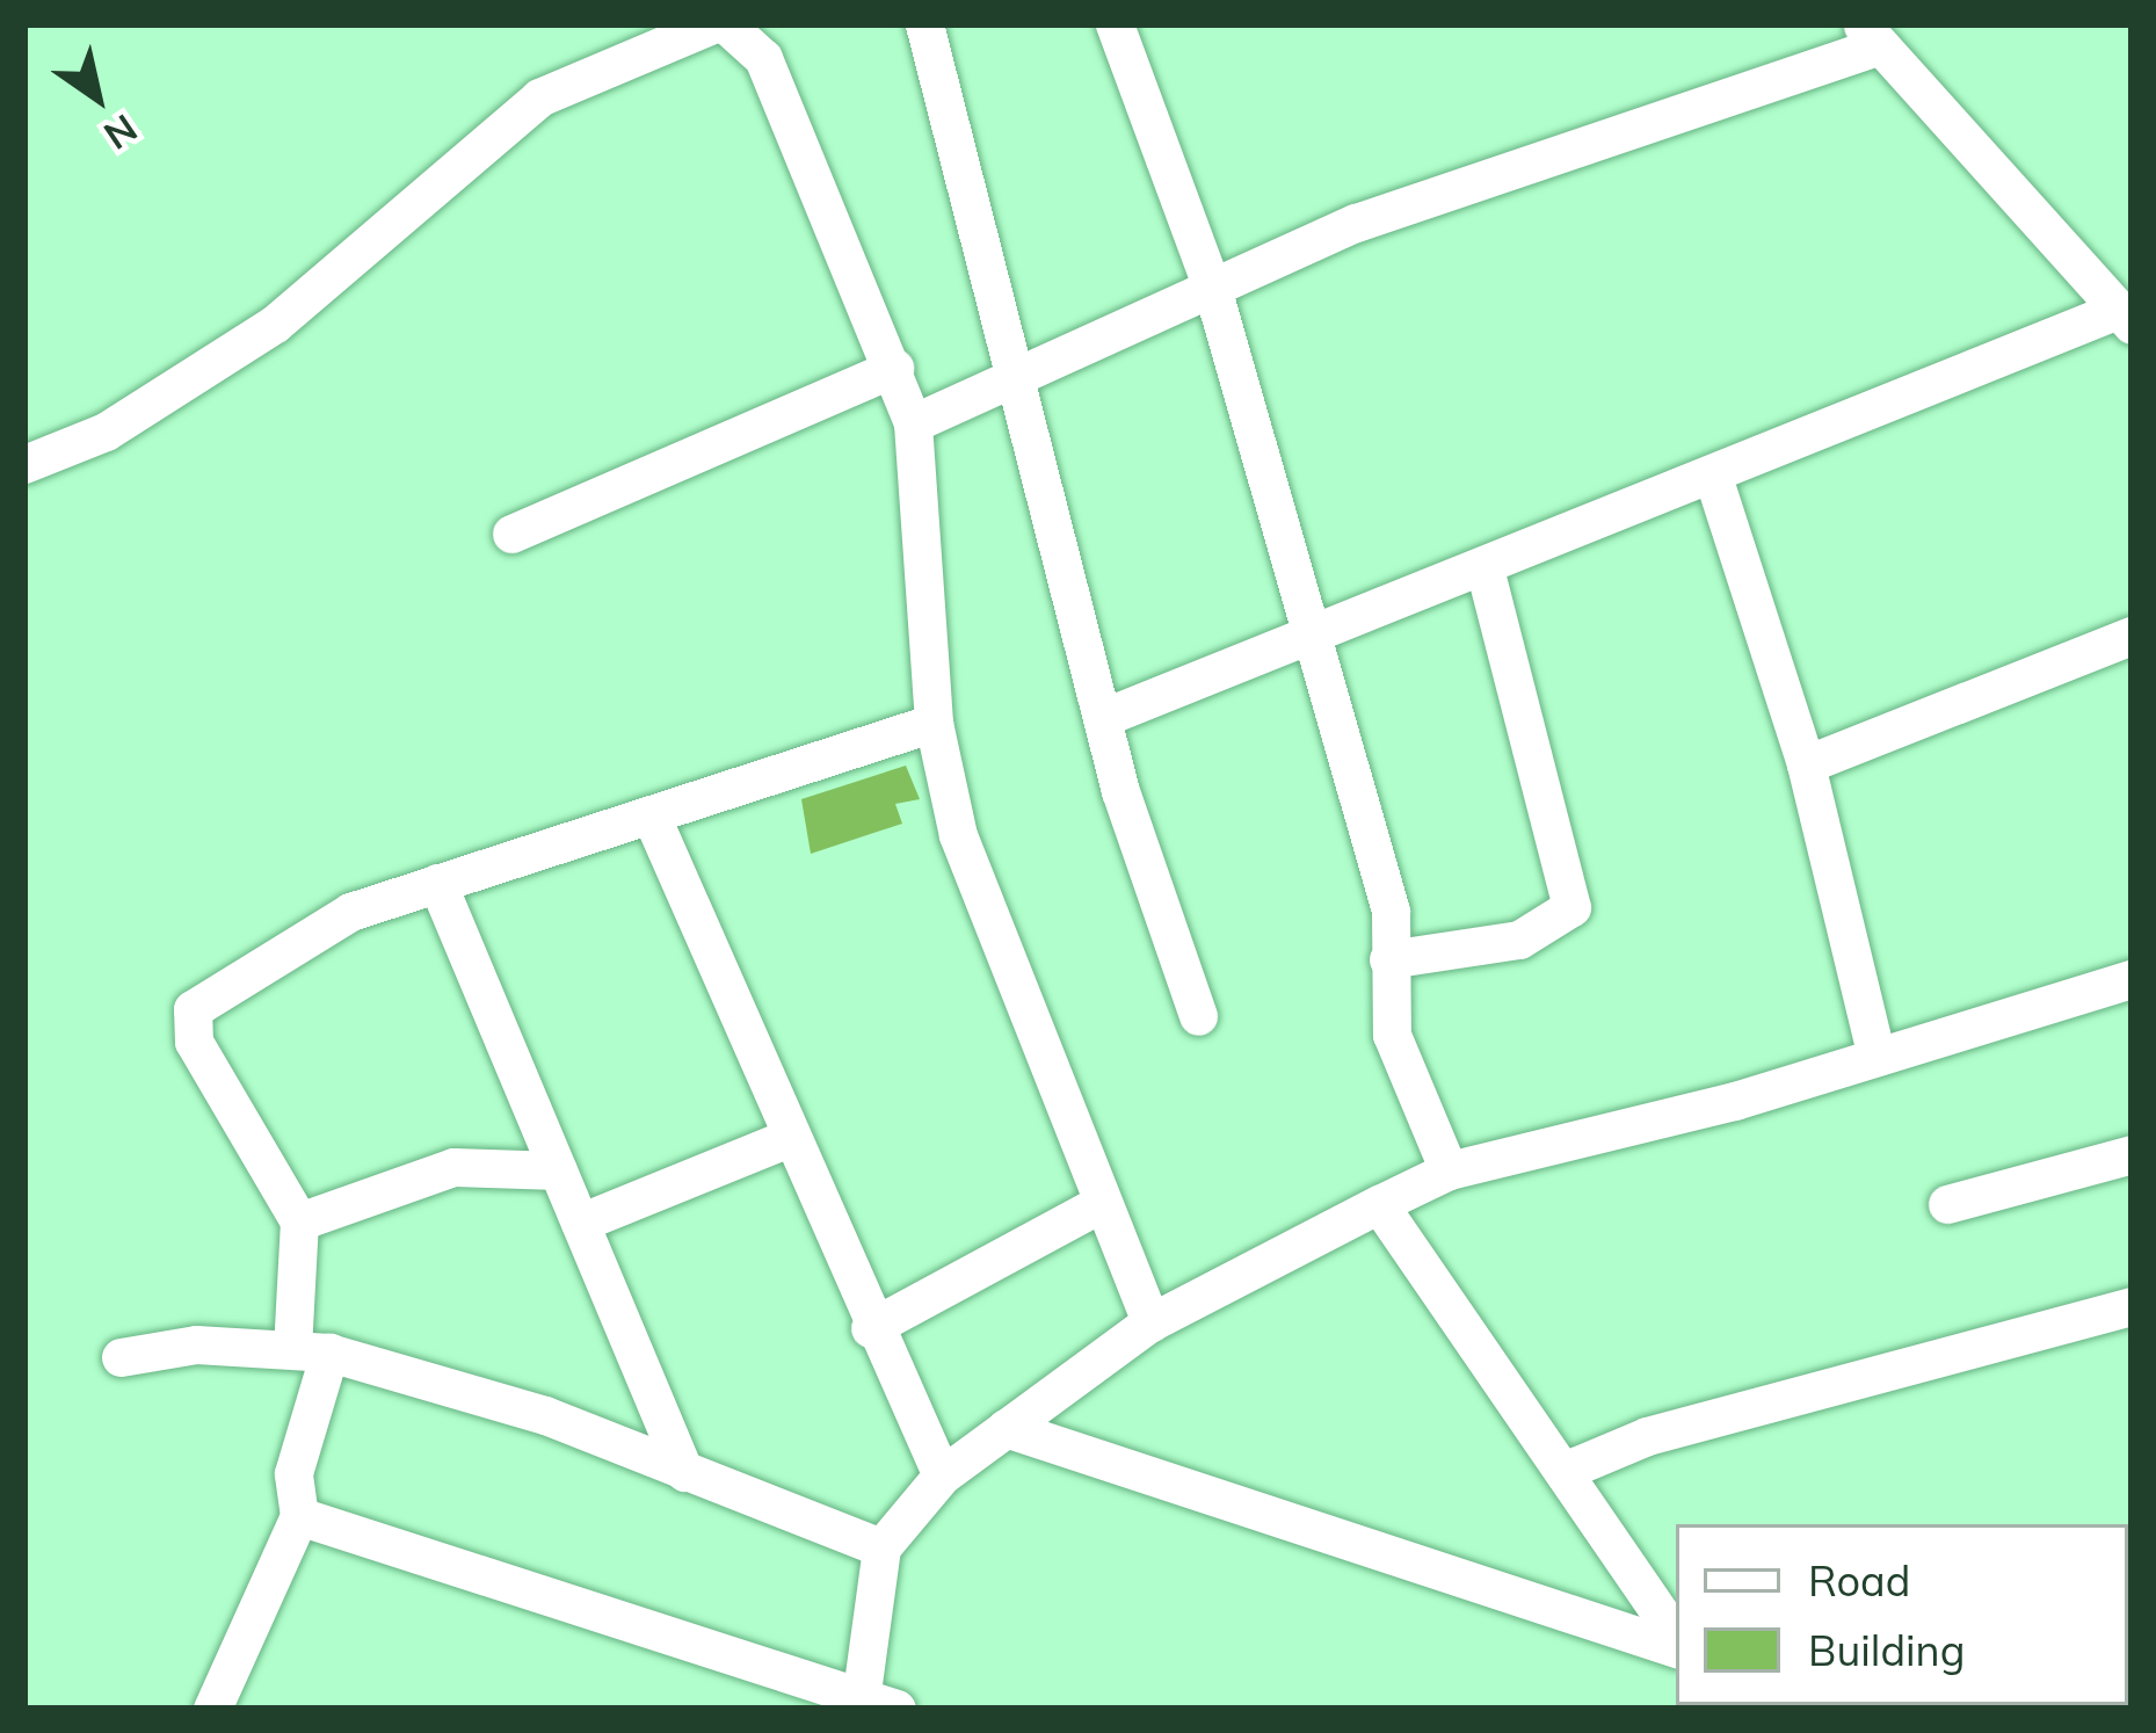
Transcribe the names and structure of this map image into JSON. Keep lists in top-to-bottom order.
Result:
{
  "legend": ["Road", "Building"],
  "north": "bottom right"
}
